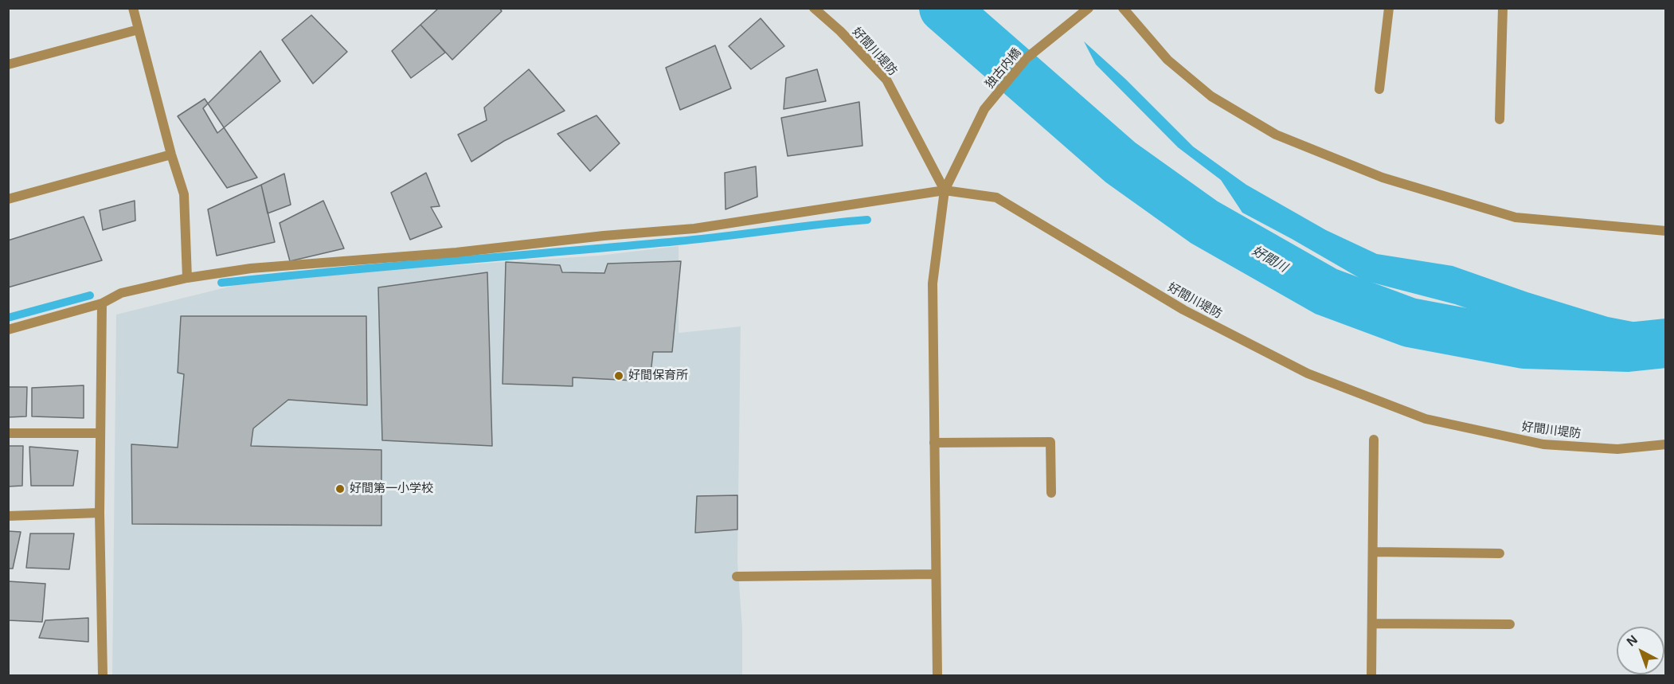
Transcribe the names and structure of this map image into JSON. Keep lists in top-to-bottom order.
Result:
{
  "streets": {
    "street": ["好間川堤防", "独古内橋"]
  },
  "crossings": [
    ["好間川堤防", "独古内橋"]
  ],
  "water": ["好間川"],
  "places": ["好間保育所", "好間第一小学校"],
  "north": "top left"
}
